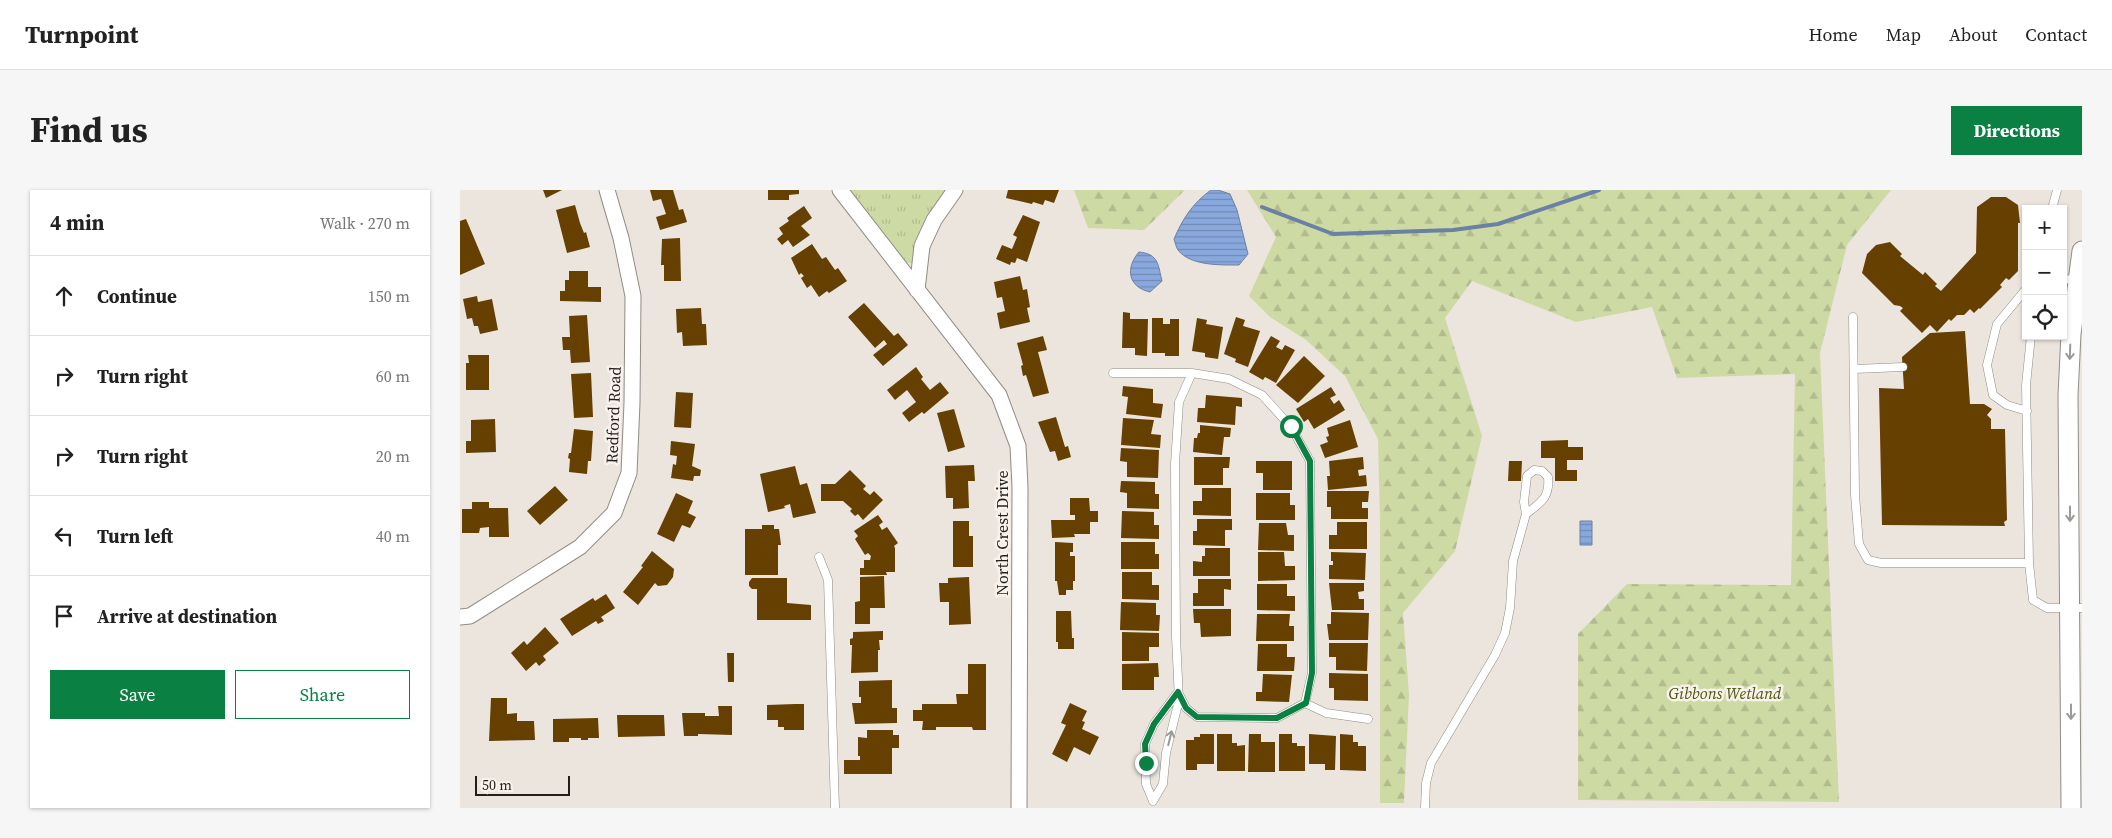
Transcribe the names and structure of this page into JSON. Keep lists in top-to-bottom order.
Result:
{
  "streets": {
    "street": ["Redford Road", "North Crest Drive"]
  },
  "parks": ["Gibbons Wetland"],
  "scale_bar": "50 m",
  "page": {
    "header": "Turnpoint",
    "nav": [
      "Home",
      "Map",
      "About",
      "Contact"
    ],
    "title": "Find us",
    "buttons": [
      "Directions",
      ["Save", "Share"]
    ],
    "heading": ["4 min", "Walk · 270 m"],
    "map_buttons": ["+", "−"],
    "list": [
      ["Continue", "150 m"],
      ["Turn right", "60 m"],
      ["Turn right", "20 m"],
      ["Turn left", "40 m"],
      "Arrive at destination"
    ],
    "scale": "50 m"
  }
}
